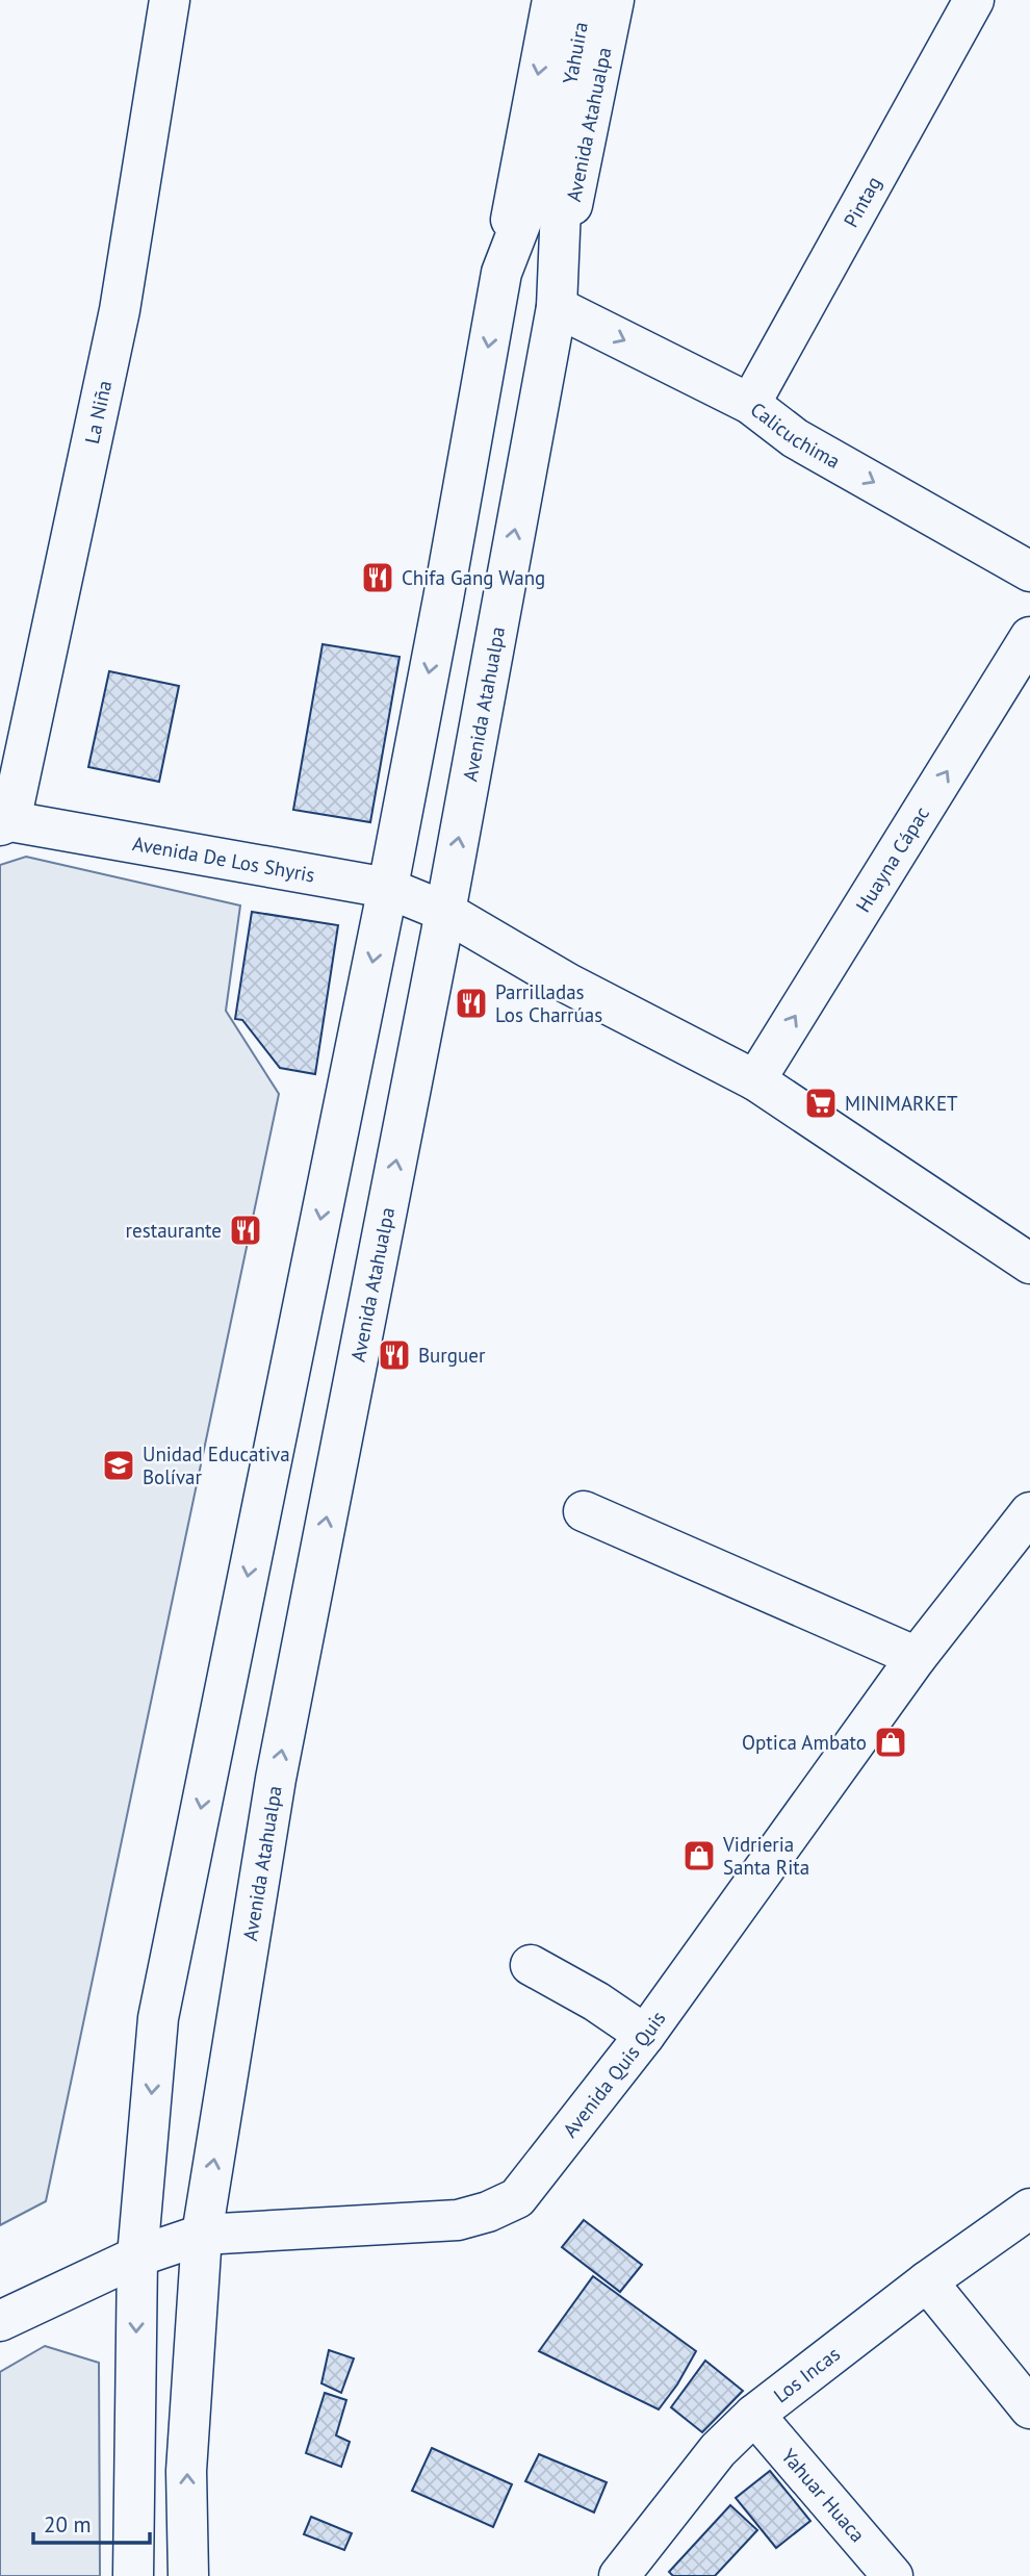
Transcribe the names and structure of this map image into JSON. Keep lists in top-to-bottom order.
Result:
{
  "streets": {
    "main road": [
      "Yahuira",
      "Avenida Atahualpa",
      "Pintag",
      "La Niña",
      "Calicuchima",
      "Huayna Cápac",
      "Avenida De Los Shyris",
      "Avenida Quis Quis",
      "Los Incas",
      "Yahuar Huaca"
    ]
  },
  "crossings": [
    ["Avenida Atahualpa", "Calicuchima"],
    ["Avenida Atahualpa", "Avenida De Los Shyris"],
    ["Avenida Atahualpa", "Avenida Quis Quis"],
    ["Pintag", "Calicuchima"],
    ["La Niña", "Avenida De Los Shyris"],
    ["Huayna Cápac", "Avenida De Los Shyris"],
    ["Los Incas", "Yahuar Huaca"]
  ],
  "one_way": ["Calicuchima", "Huayna Cápac"],
  "places": {
    "restaurant": [
      "Chifa Gang Wang",
      "Parrilladas Los Charrúas",
      "restaurante",
      "Burguer"
    ],
    "supermarket": ["MINIMARKET"],
    "school or university": ["Unidad Educativa Bolívar"],
    "shop": ["Optica Ambato", "Vidrieria Santa Rita"]
  },
  "scale_bar": "20 m"
}
